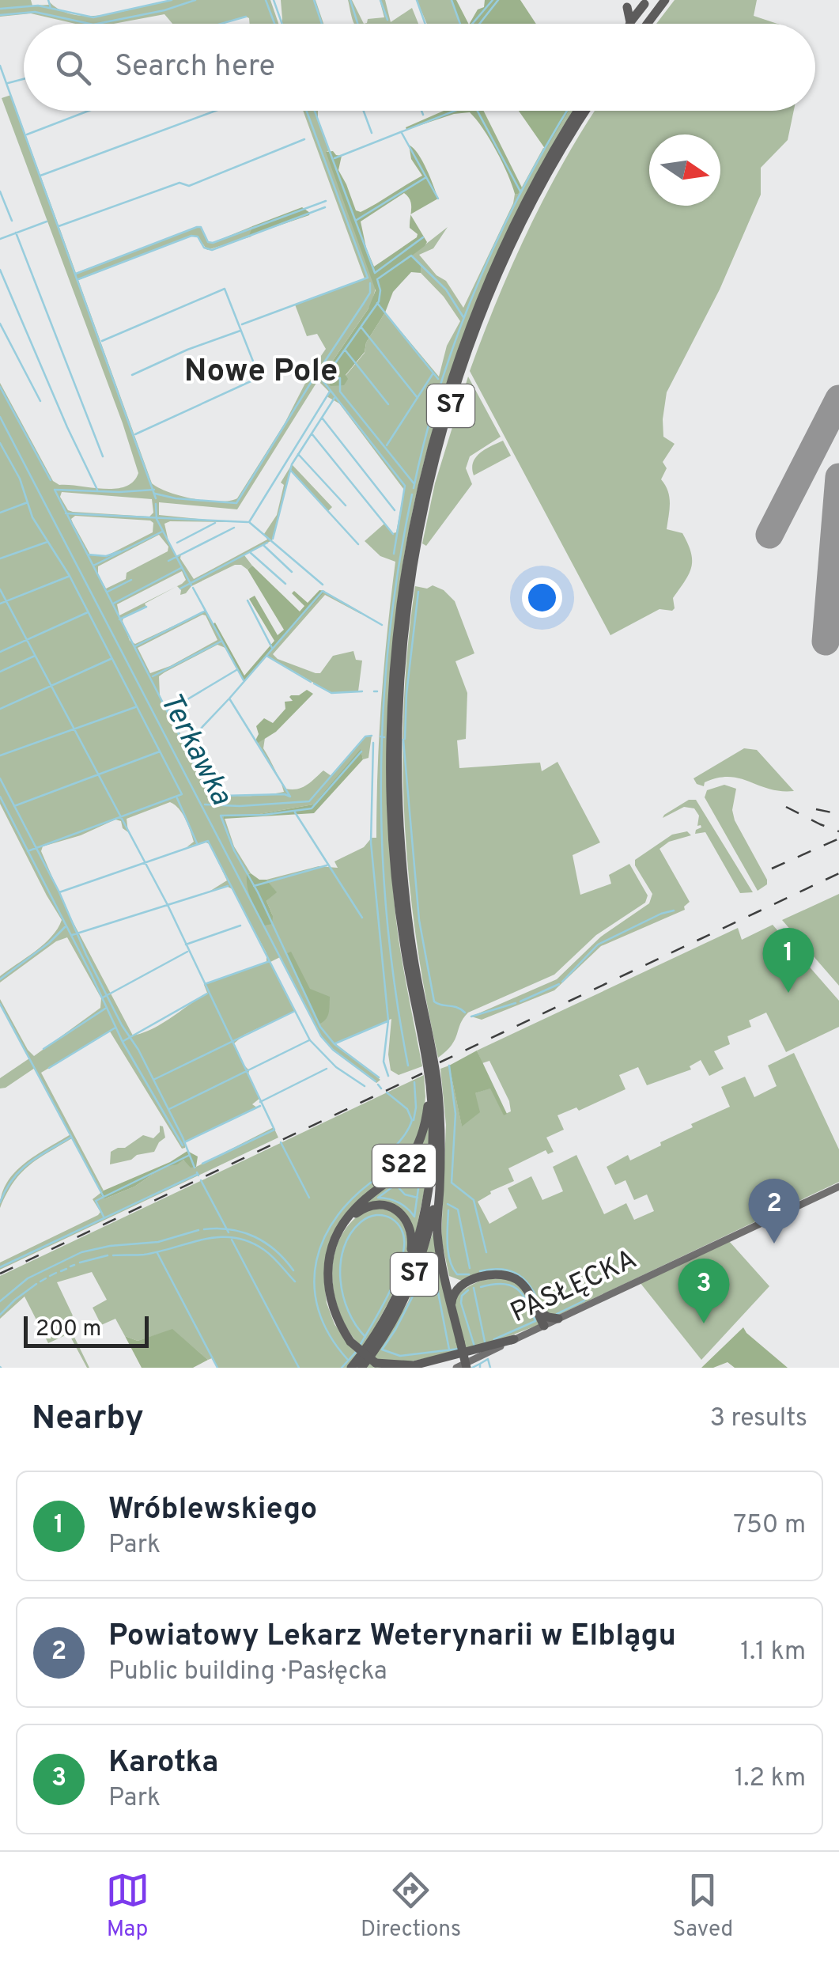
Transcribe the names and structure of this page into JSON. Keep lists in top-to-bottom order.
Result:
{
  "streets": {
    "highway": ["S7", "S22"],
    "main road": ["PASŁĘCKA"]
  },
  "crossings": [
    ["S7", "S22"]
  ],
  "districts": ["Nowe Pole"],
  "water": ["Terkawka"],
  "scale_bar": "200 m",
  "north": "right",
  "page": {
    "search": "Search here",
    "pins": ["1", "2", "3"],
    "scale": "200 m",
    "heading": ["Nearby", "3 results"],
    "list": [
      {
        "mark": "1",
        "name": "Wróblewskiego",
        "note": "Park",
        "value": "750 m"
      },
      {
        "mark": "2",
        "name": "Powiatowy Lekarz Weterynarii w Elblągu",
        "note": "Public building · Pasłęcka",
        "value": "1.1 km"
      },
      {
        "mark": "3",
        "name": "Karotka",
        "note": "Park",
        "value": "1.2 km"
      }
    ],
    "nav": ["Map", "Directions", "Saved"]
  }
}
